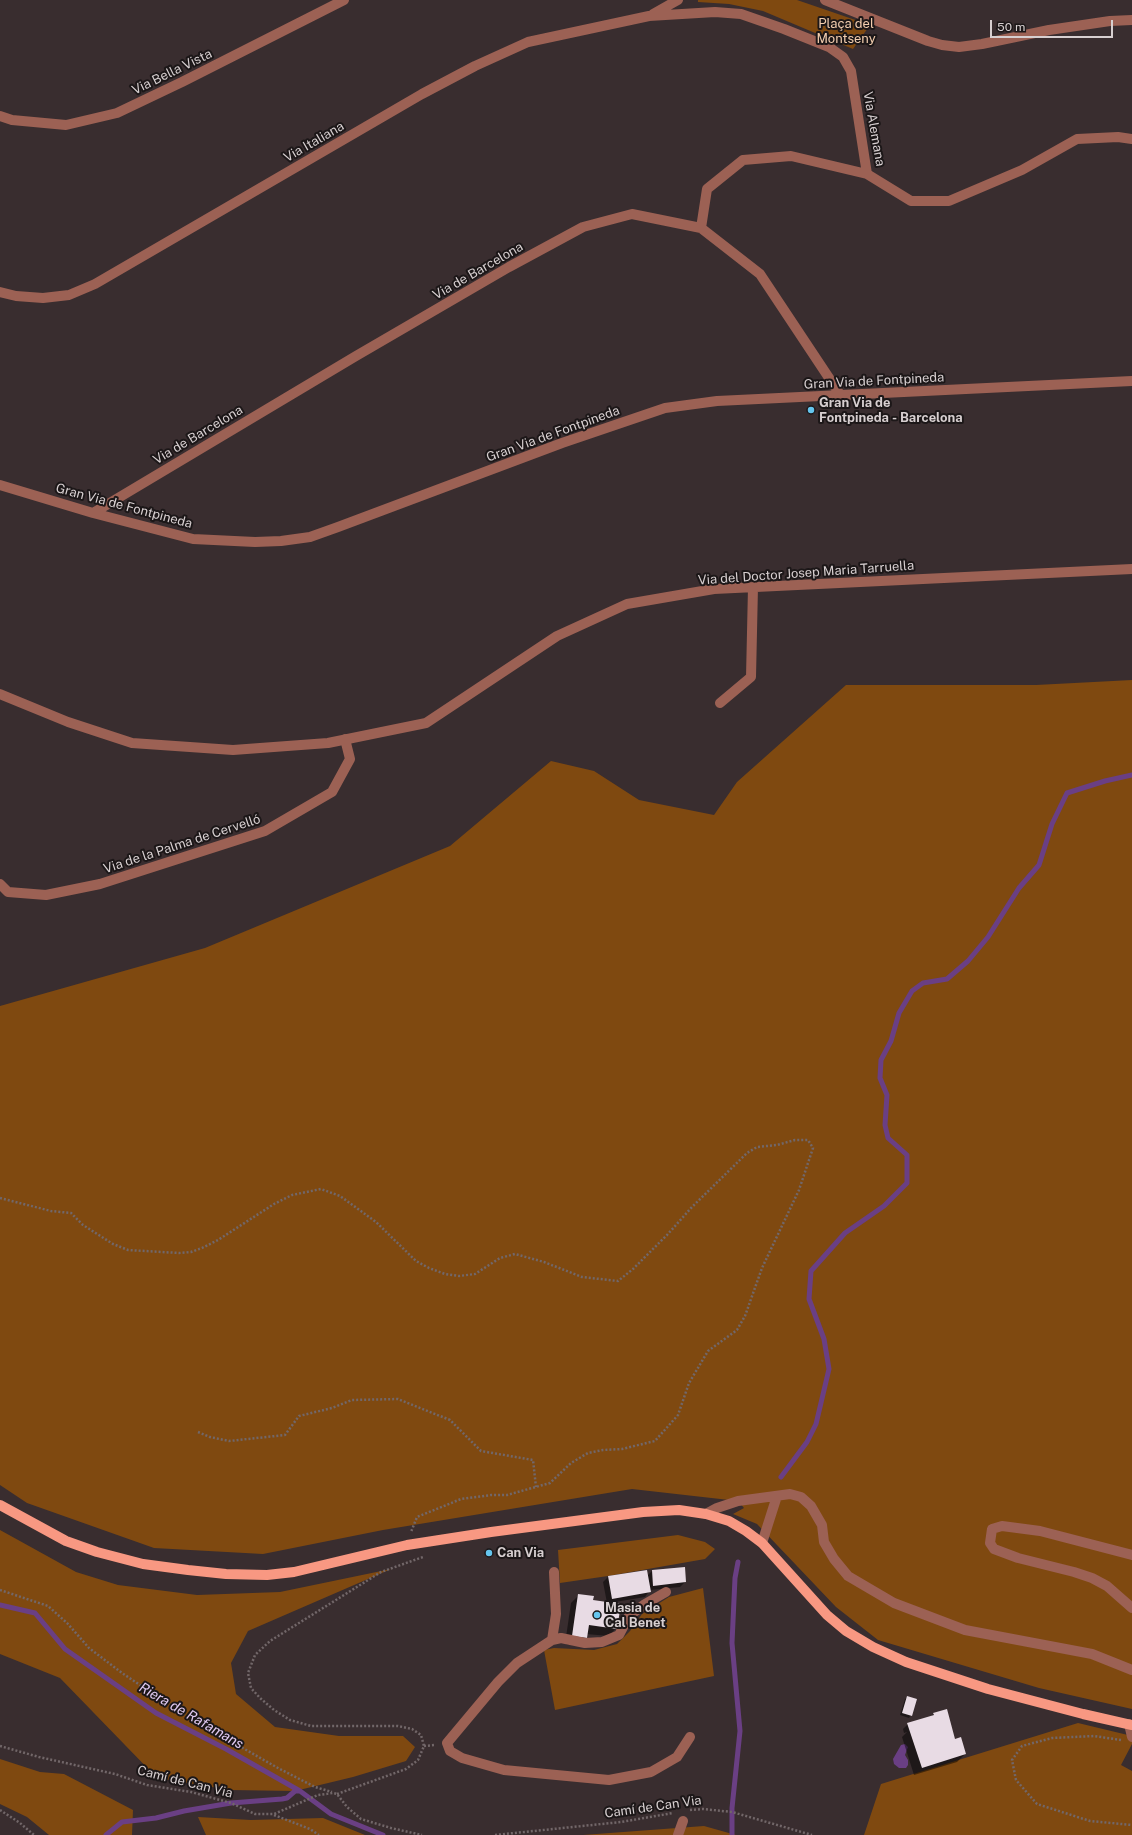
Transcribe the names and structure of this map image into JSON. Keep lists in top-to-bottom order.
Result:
{
  "streets": {
    "street": [
      "Via Bella Vista",
      "Via Alemana",
      "Via Italiana",
      "Via de Barcelona",
      "Gran Via de Fontpineda",
      "Via del Doctor Josep Maria Tarruella",
      "Via de la Palma de Cervelló"
    ],
    "path": ["Camí de Can Via"]
  },
  "crossings": [
    ["Via Alemana", "Via Italiana"],
    ["Via de Barcelona", "Gran Via de Fontpineda"],
    ["Via del Doctor Josep Maria Tarruella", "Via de la Palma de Cervelló"]
  ],
  "water": ["Riera de Rafamans"],
  "parks": ["Plaça del Montseny"],
  "places": ["Gran Via de Fontpineda - Barcelona", "Can Via", "Masia de Cal Benet"],
  "scale_bar": "50 m"
}
